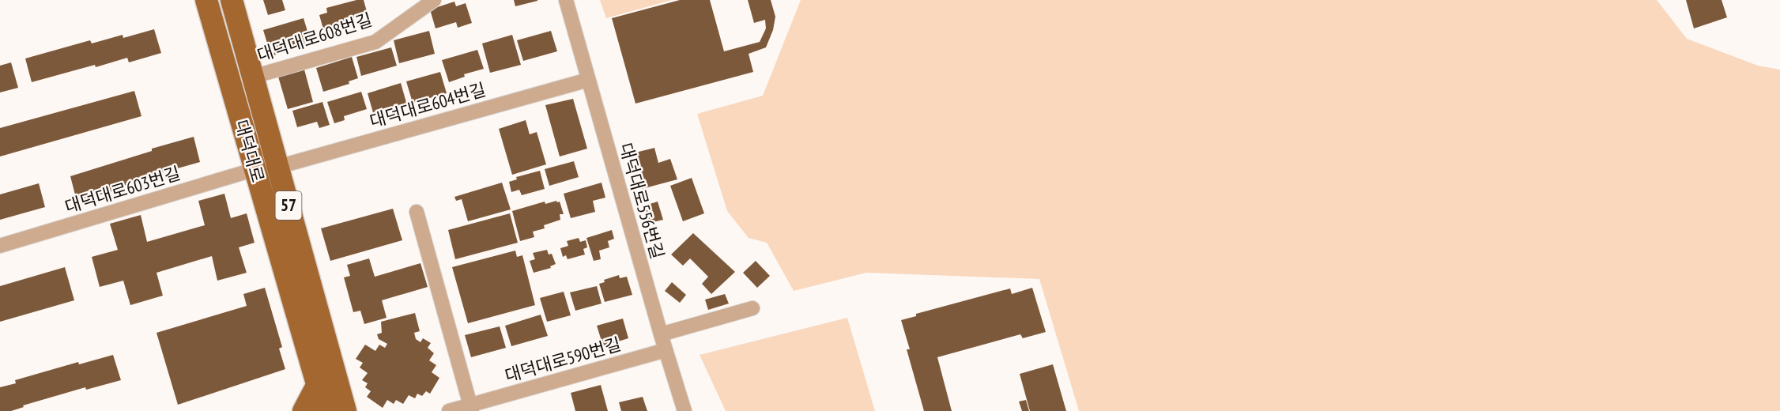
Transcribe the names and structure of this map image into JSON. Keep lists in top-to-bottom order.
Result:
{
  "streets": {
    "main road": ["대덕대로", "57"],
    "street": [
      "대덕대로608번길",
      "대덕대로604번길",
      "대덕대로603번길",
      "대덕대로556번길",
      "대덕대로590번길"
    ]
  },
  "crossings": [
    ["대덕대로608번길", "대덕대로"],
    ["대덕대로604번길", "대덕대로"],
    ["대덕대로604번길", "대덕대로556번길"],
    ["대덕대로", "대덕대로603번길"],
    ["대덕대로556번길", "대덕대로590번길"]
  ]
}
